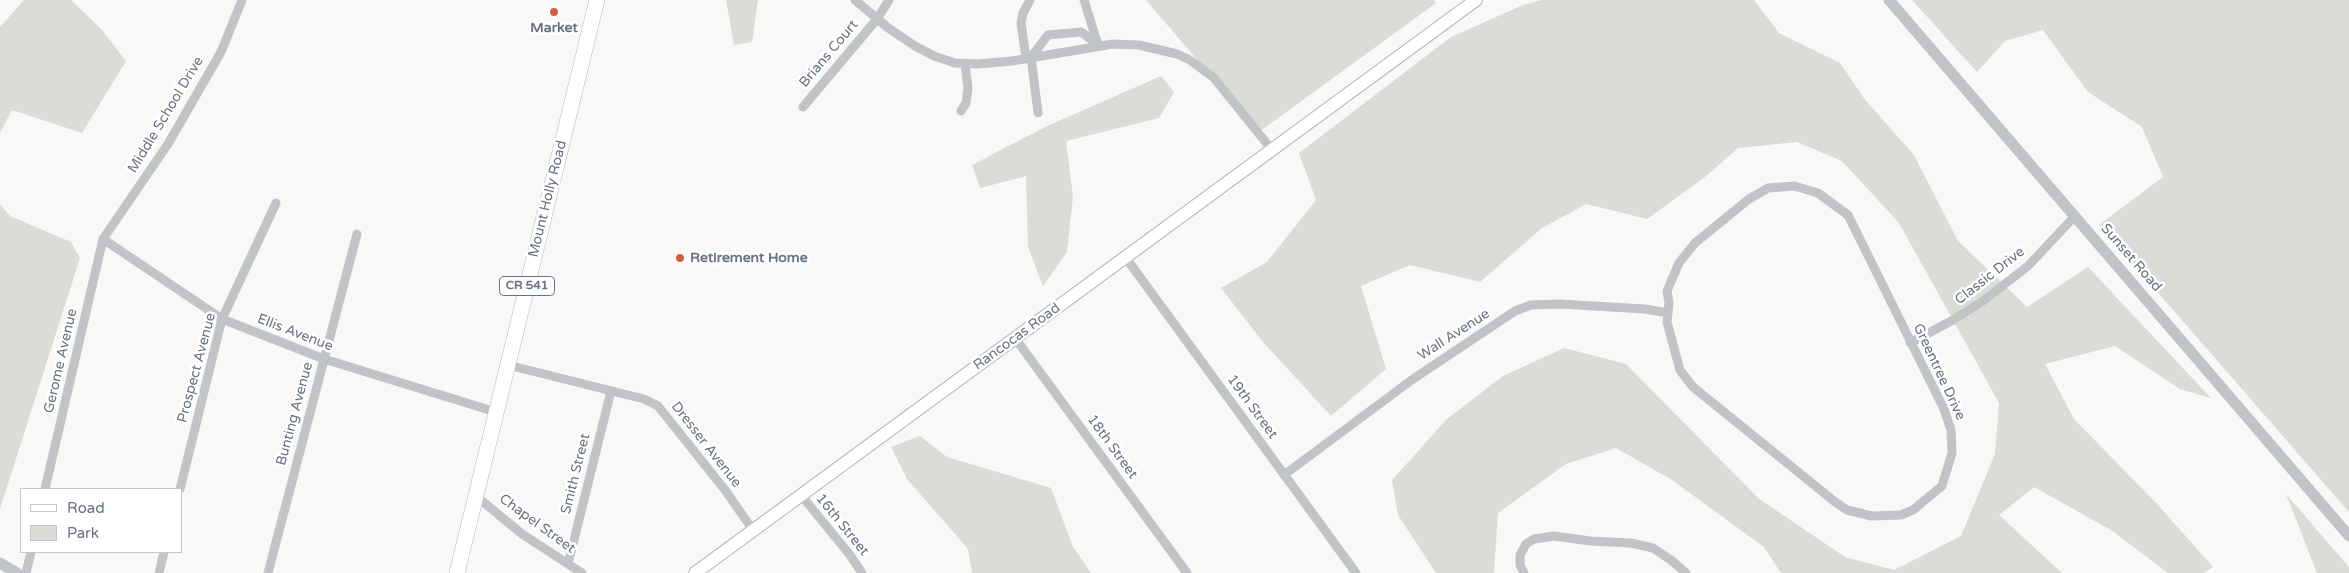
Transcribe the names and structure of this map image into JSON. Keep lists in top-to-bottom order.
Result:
{
  "streets": {
    "highway": ["Mount Holly Road", "CR 541"],
    "main road": ["Rancocas Road"],
    "street": [
      "Brians Court",
      "Middle School Drive",
      "Sunset Road",
      "Classic Drive",
      "Ellis Avenue",
      "Wall Avenue",
      "Gerome Avenue",
      "Prospect Avenue",
      "Greentree Drive",
      "19th Street",
      "Bunting Avenue",
      "Dresser Avenue",
      "18th Street",
      "Smith Street",
      "Chapel Street",
      "16th Street"
    ]
  },
  "crossings": [
    ["Middle School Drive", "Ellis Avenue"],
    ["Middle School Drive", "Gerome Avenue"],
    ["Mount Holly Road", "Ellis Avenue"],
    ["Mount Holly Road", "Dresser Avenue"],
    ["Mount Holly Road", "Chapel Street"],
    ["Sunset Road", "Classic Drive"],
    ["Classic Drive", "Greentree Drive"],
    ["Ellis Avenue", "Gerome Avenue"],
    ["Ellis Avenue", "Prospect Avenue"],
    ["Ellis Avenue", "Bunting Avenue"],
    ["Wall Avenue", "Greentree Drive"],
    ["Wall Avenue", "19th Street"],
    ["Rancocas Road", "19th Street"],
    ["Rancocas Road", "Dresser Avenue"],
    ["Rancocas Road", "18th Street"],
    ["Rancocas Road", "16th Street"],
    ["Dresser Avenue", "Smith Street"],
    ["Smith Street", "Chapel Street"]
  ],
  "places": ["Market", "Retirement Home"],
  "legend": ["Road", "Park"]
}
